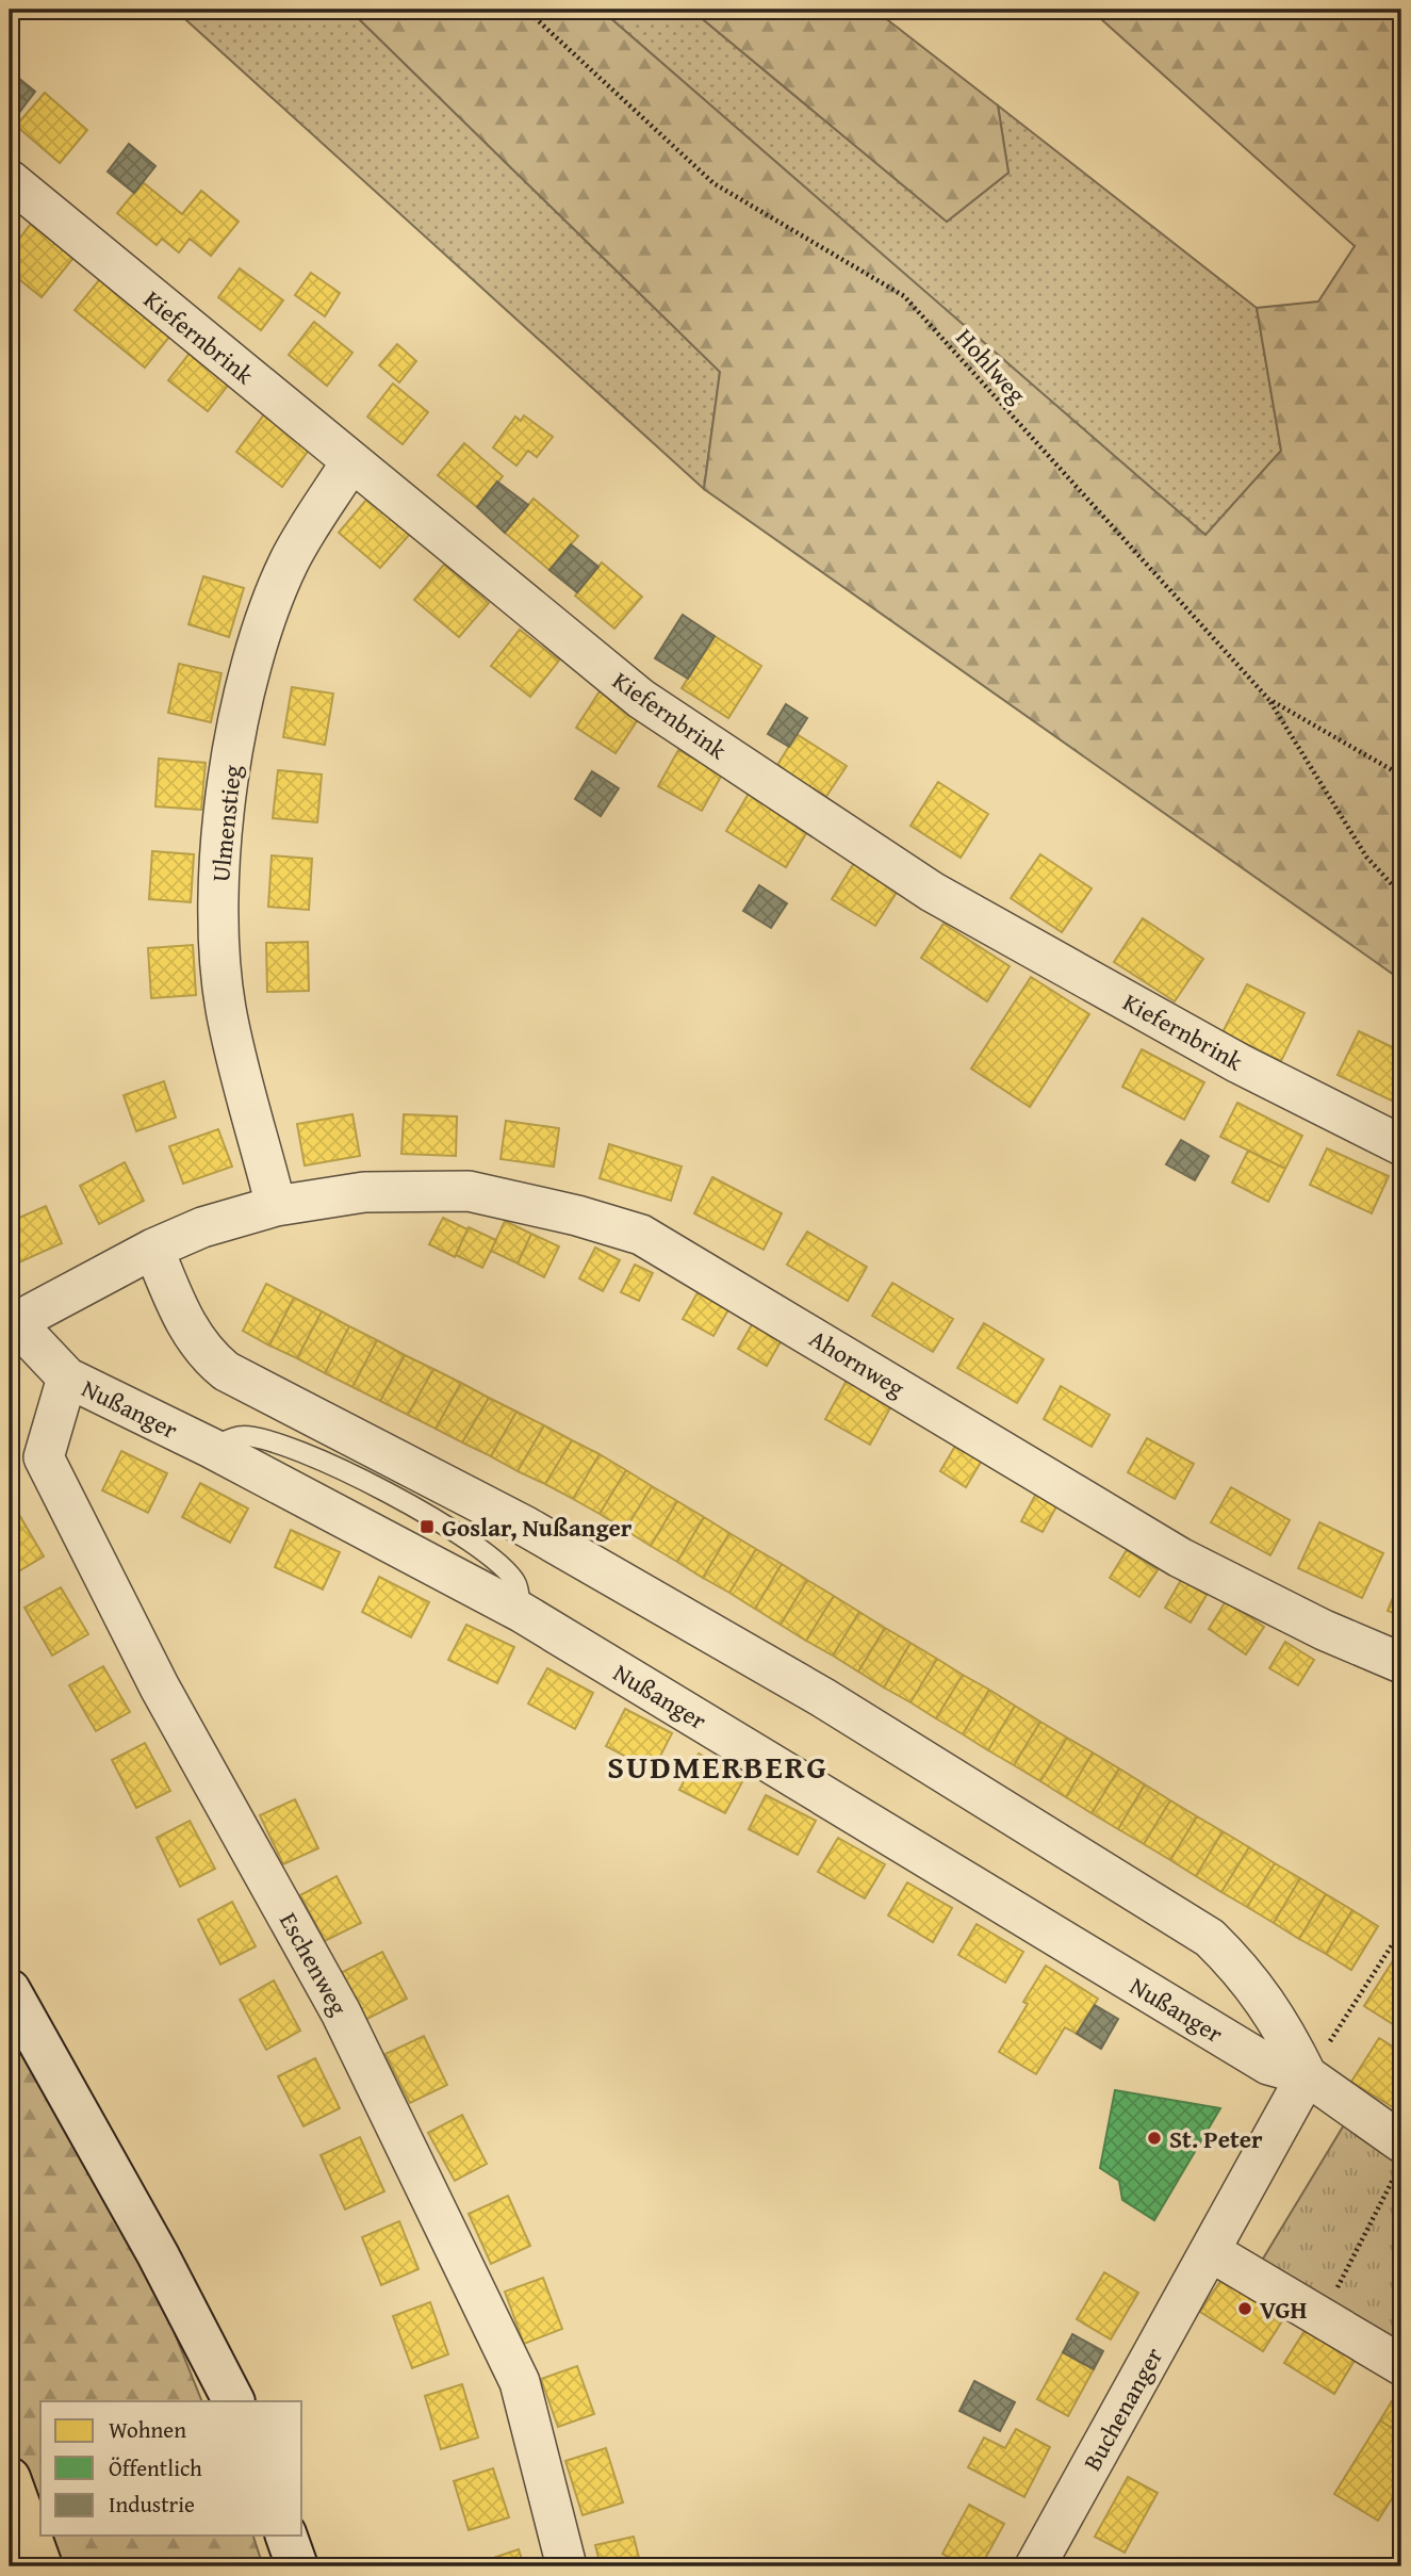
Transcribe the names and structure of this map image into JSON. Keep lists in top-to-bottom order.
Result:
{
  "streets": {
    "street": [
      "Kiefernbrink",
      "Ulmenstieg",
      "Ahornweg",
      "Nußanger",
      "Eschenweg",
      "Buchenanger"
    ],
    "path": ["Hohlweg"]
  },
  "crossings": [
    ["Kiefernbrink", "Ulmenstieg"],
    ["Ulmenstieg", "Ahornweg"],
    ["Ahornweg", "Nußanger"],
    ["Nußanger", "Eschenweg"]
  ],
  "districts": ["SUDMERBERG"],
  "places": {
    "transit": ["Goslar, Nußanger"],
    "other": ["St. Peter", "VGH"]
  },
  "legend": ["Wohnen", "Öffentlich", "Industrie"]
}
